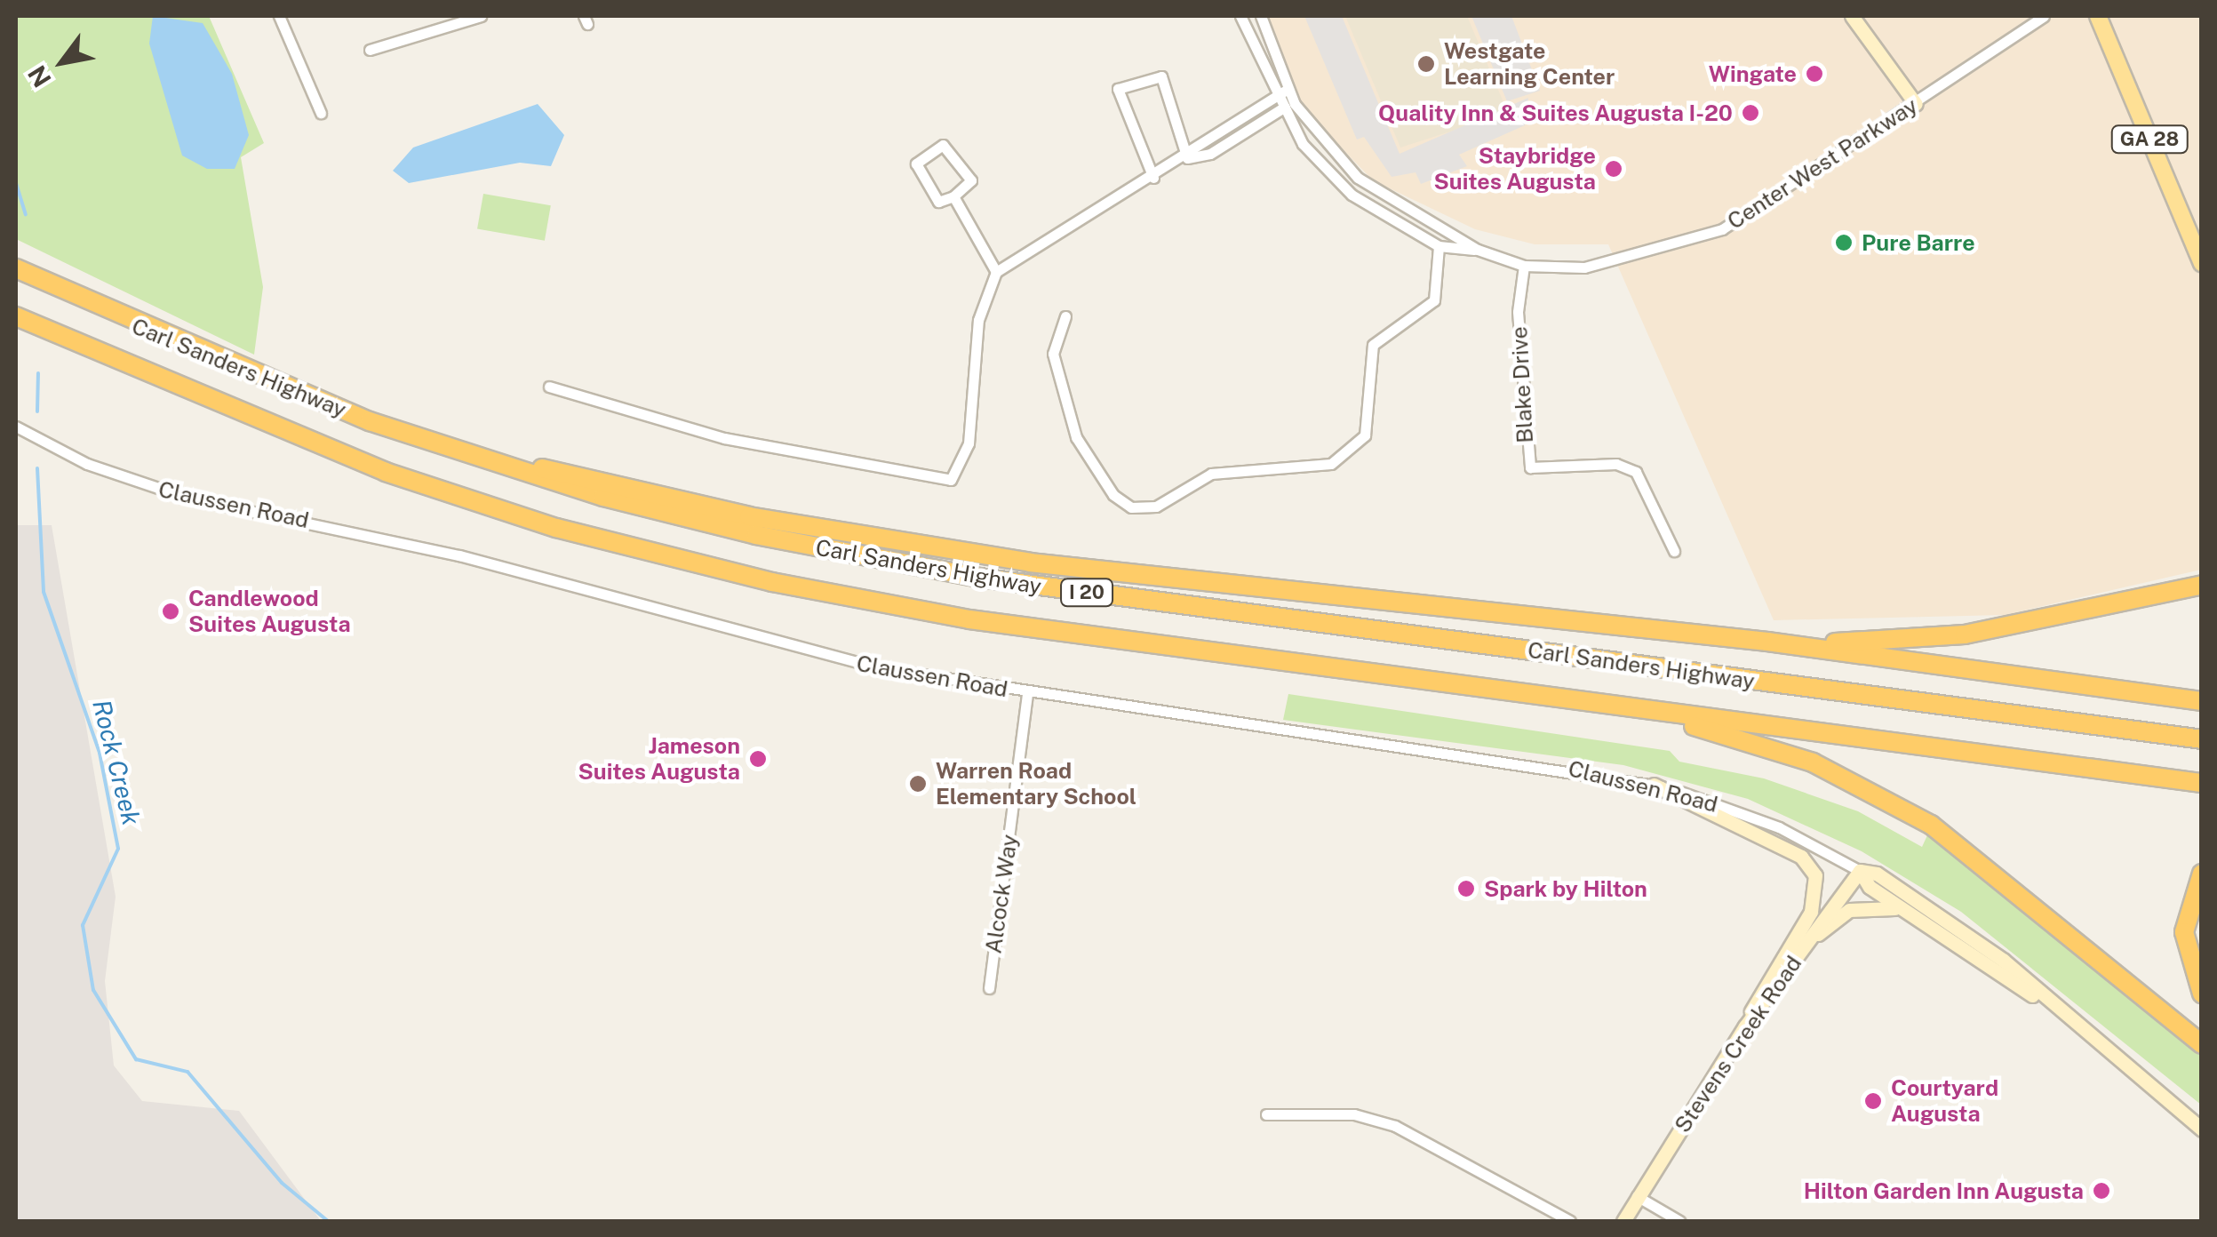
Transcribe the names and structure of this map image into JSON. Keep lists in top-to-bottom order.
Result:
{
  "streets": {
    "highway": ["Carl Sanders Highway", "I 20"],
    "main road": ["GA 28"],
    "street": [
      "Center West Parkway",
      "Blake Drive",
      "Claussen Road",
      "Alcock Way",
      "Stevens Creek Road"
    ]
  },
  "crossings": [
    ["Center West Parkway", "Blake Drive"],
    ["Claussen Road", "Alcock Way"],
    ["Claussen Road", "Stevens Creek Road"]
  ],
  "water": ["Rock Creek"],
  "places": [
    "Westgate Learning Center",
    "Wingate",
    "Quality Inn & Suites Augusta I-20",
    "Staybridge Suites Augusta",
    "Pure Barre",
    "Candlewood Suites Augusta",
    "Jameson Suites Augusta",
    "Warren Road Elementary School",
    "Spark by Hilton",
    "Courtyard Augusta",
    "Hilton Garden Inn Augusta"
  ],
  "north": "bottom left"
}
